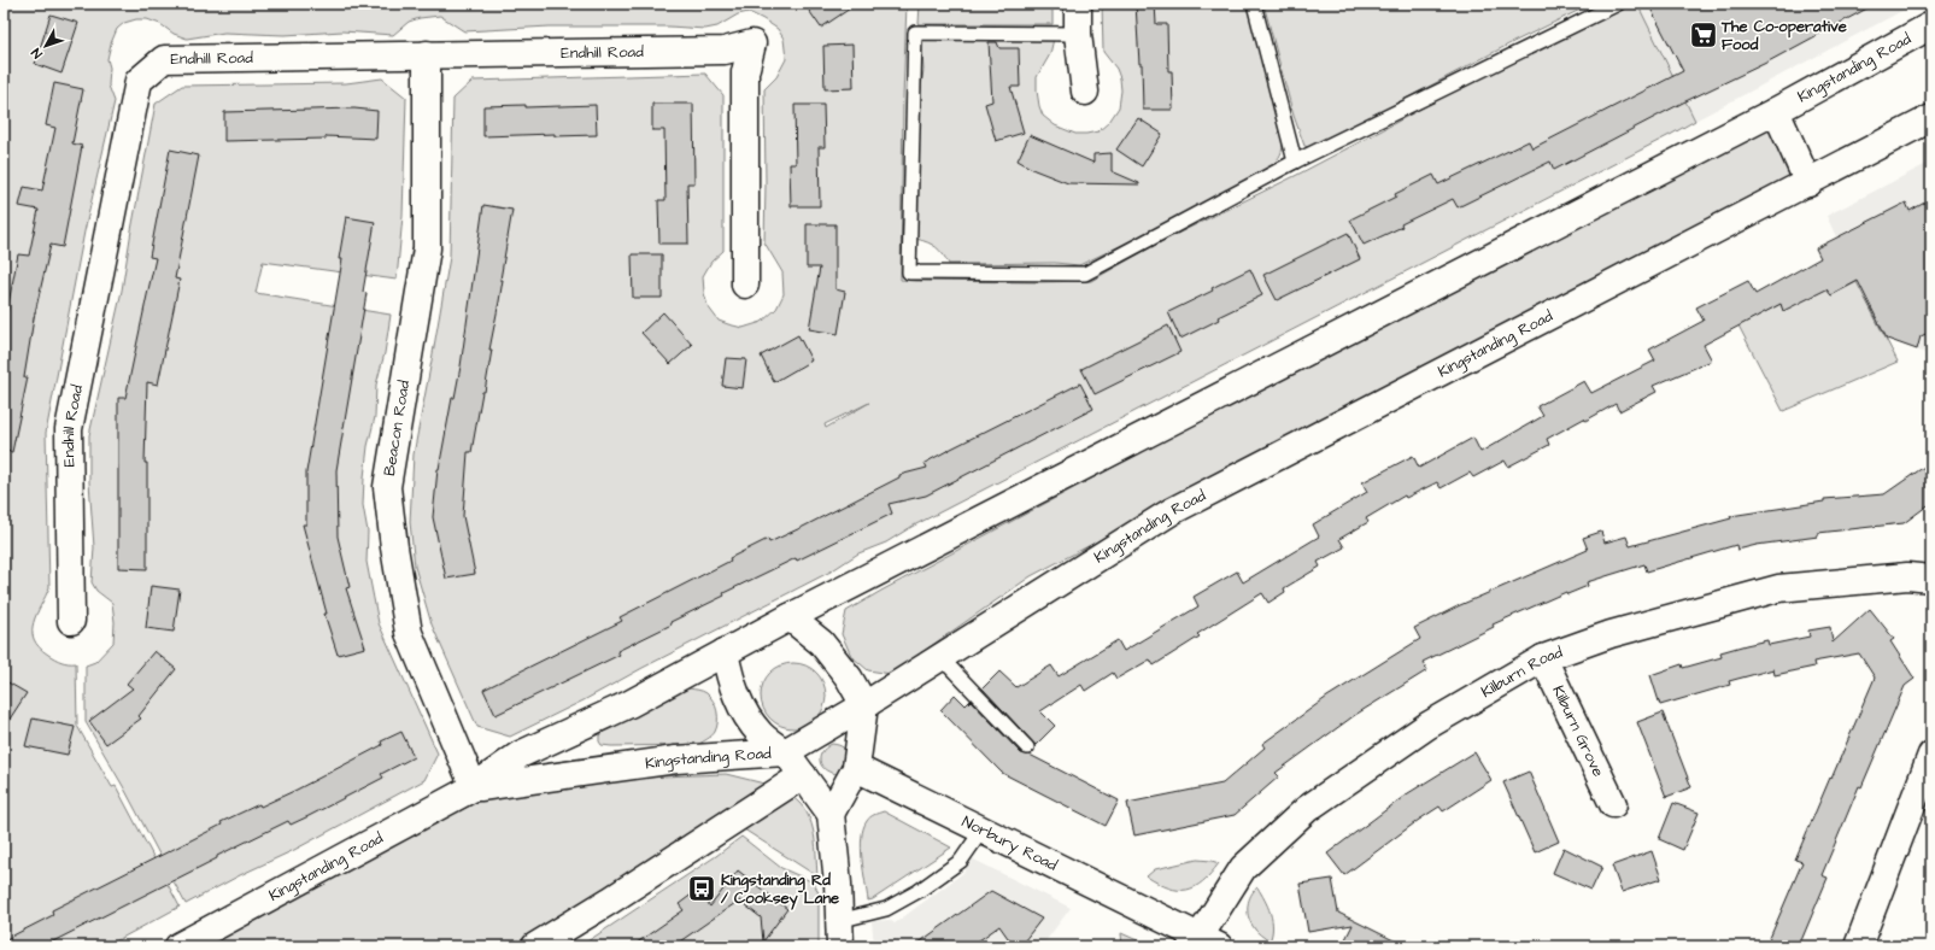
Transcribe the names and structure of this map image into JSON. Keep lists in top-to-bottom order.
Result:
{
  "streets": {
    "street": [
      "Endhill Road",
      "Kingstanding Road",
      "Beacon Road",
      "Kilburn Road",
      "Kilburn Grove",
      "Norbury Road"
    ]
  },
  "crossings": [
    ["Endhill Road", "Beacon Road"],
    ["Kingstanding Road", "Beacon Road"],
    ["Kilburn Road", "Kilburn Grove"],
    ["Kilburn Road", "Norbury Road"]
  ],
  "places": {
    "supermarket": ["The Co-operative Food"],
    "bus stop": ["Kingstanding Rd / Cooksey Lane"]
  },
  "north": "bottom left"
}
